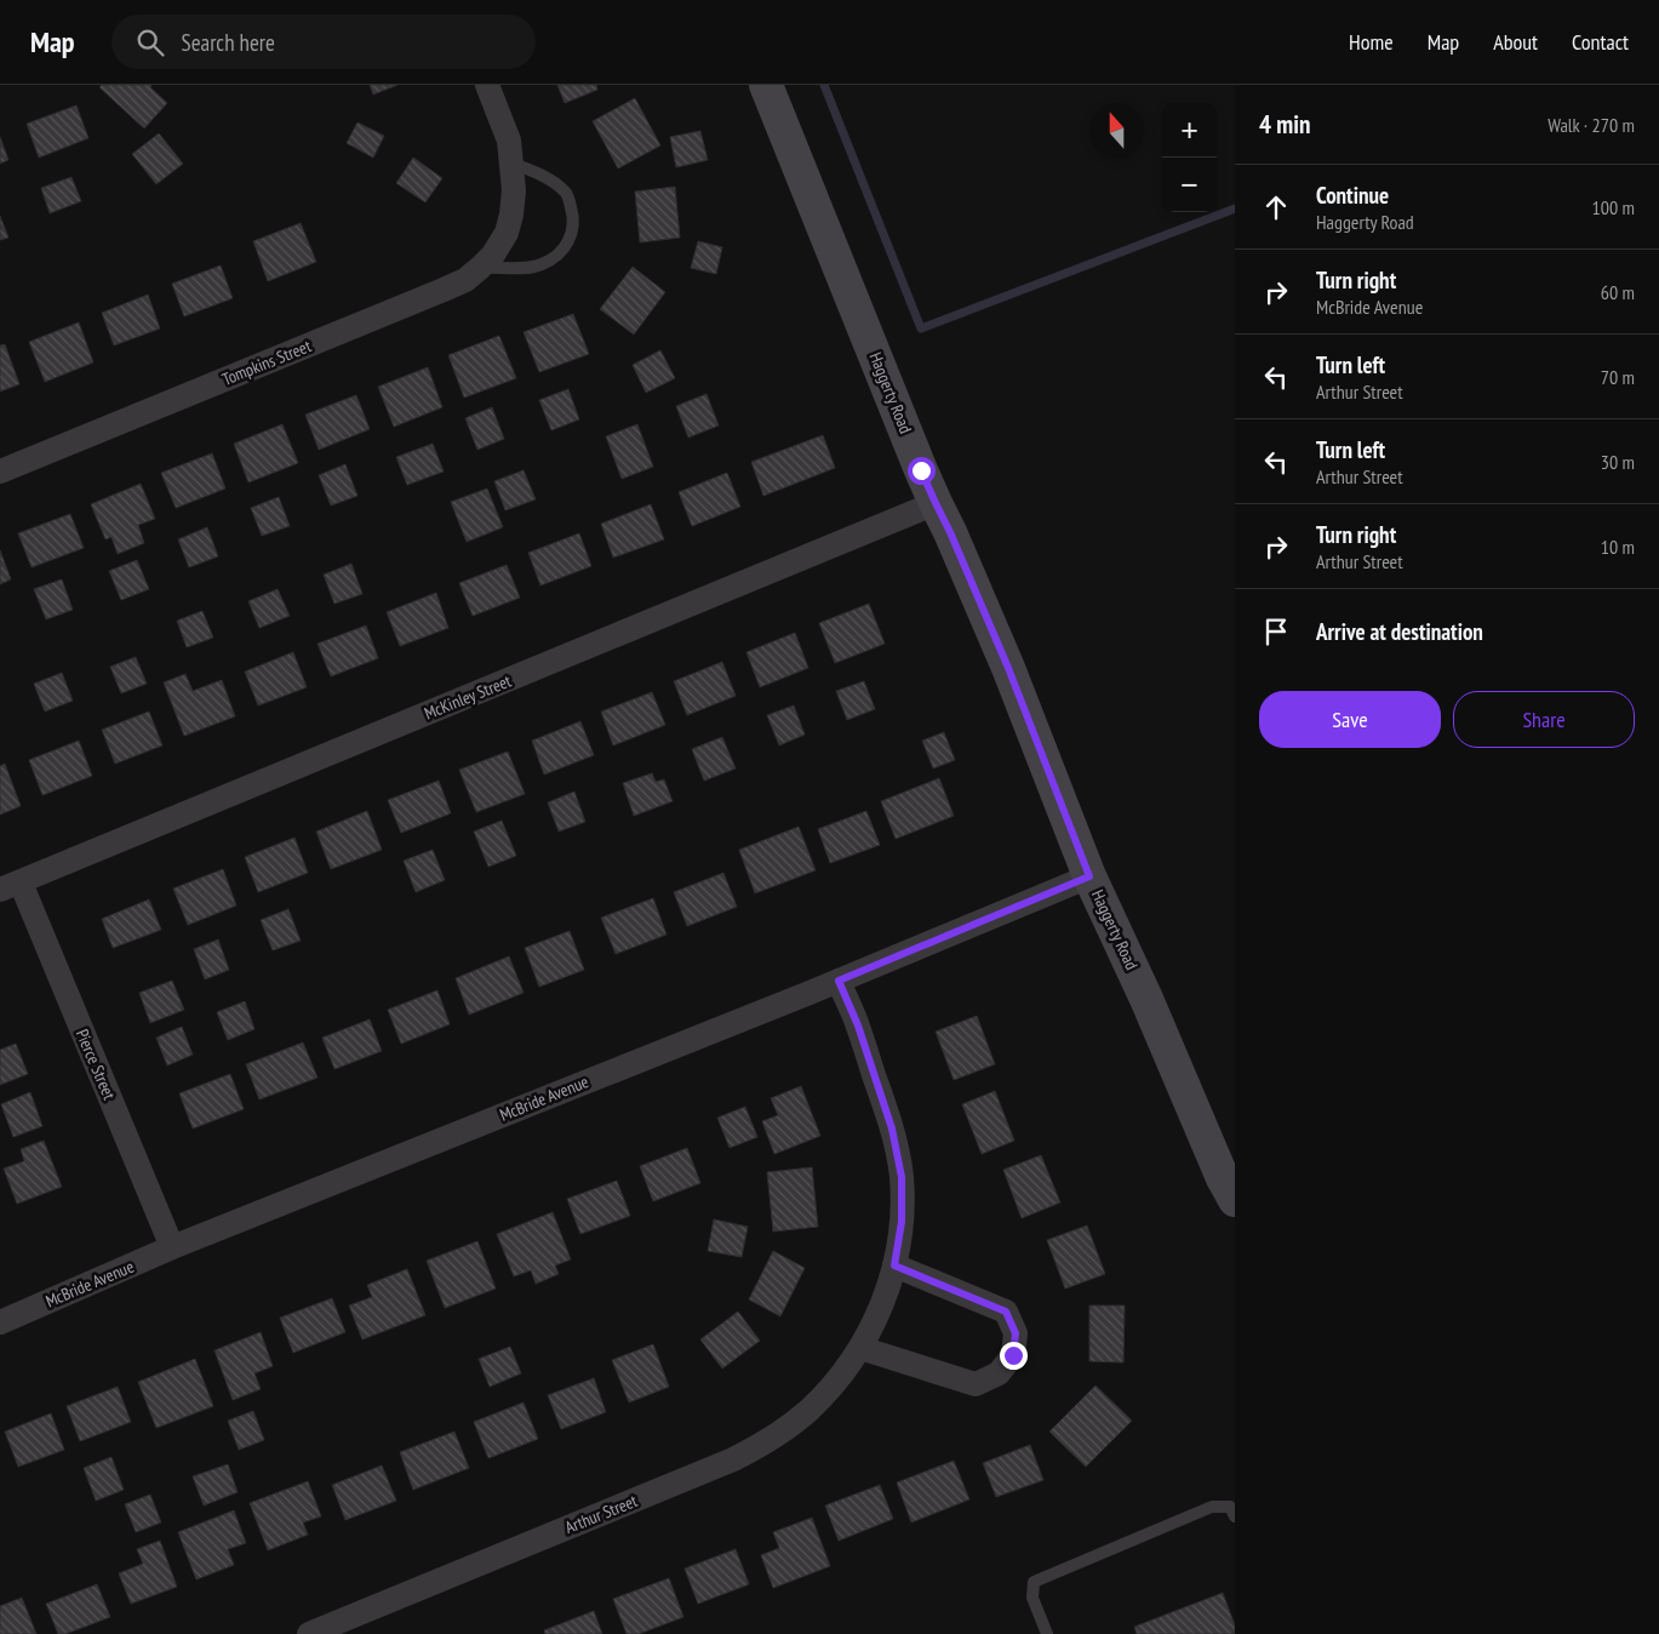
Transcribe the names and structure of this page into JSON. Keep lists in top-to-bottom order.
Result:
{
  "streets": {
    "main road": ["Haggerty Road"],
    "street": [
      "Tompkins Street",
      "McKinley Street",
      "Pierce Street",
      "McBride Avenue",
      "Arthur Street"
    ]
  },
  "crossings": [
    ["Haggerty Road", "McKinley Street"],
    ["Haggerty Road", "McBride Avenue"],
    ["McKinley Street", "Pierce Street"],
    ["Pierce Street", "McBride Avenue"],
    ["McBride Avenue", "Arthur Street"]
  ],
  "north": "top",
  "page": {
    "header": "Map",
    "search": "Search here",
    "nav": [
      "Home",
      "Map",
      "About",
      "Contact"
    ],
    "heading": ["4 min", "Walk · 270 m"],
    "map_buttons": ["+", "−"],
    "list": [
      ["Continue", "Haggerty Road", "100 m"],
      ["Turn right", "McBride Avenue", "60 m"],
      ["Turn left", "Arthur Street", "70 m"],
      ["Turn left", "Arthur Street", "30 m"],
      ["Turn right", "Arthur Street", "10 m"],
      "Arrive at destination"
    ],
    "buttons": ["Save", "Share"]
  }
}
